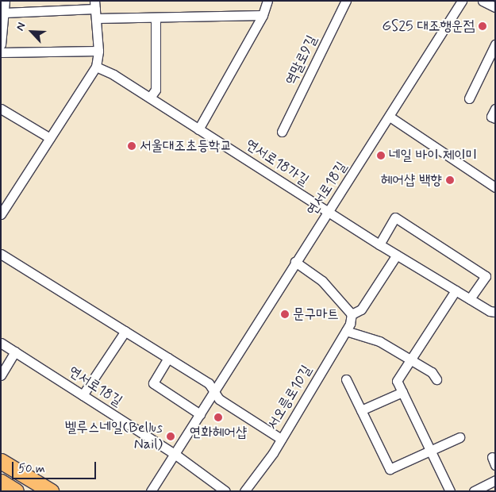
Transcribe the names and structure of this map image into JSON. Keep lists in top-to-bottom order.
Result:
{
  "streets": {
    "street": [
      "역말로9길",
      "연서로18가길",
      "연서로18길",
      "서오릉로10길"
    ]
  },
  "crossings": [
    ["연서로18가길", "연서로18길"]
  ],
  "places": [
    "GS25 대조행운점",
    "서울대조초등학교",
    "네일 바이 제이미",
    "헤어샵 백향",
    "문구마트",
    "연화헤어샵",
    "벨루스네일(Bellus Nail)"
  ],
  "scale_bar": "50 m",
  "north": "top left"
}
